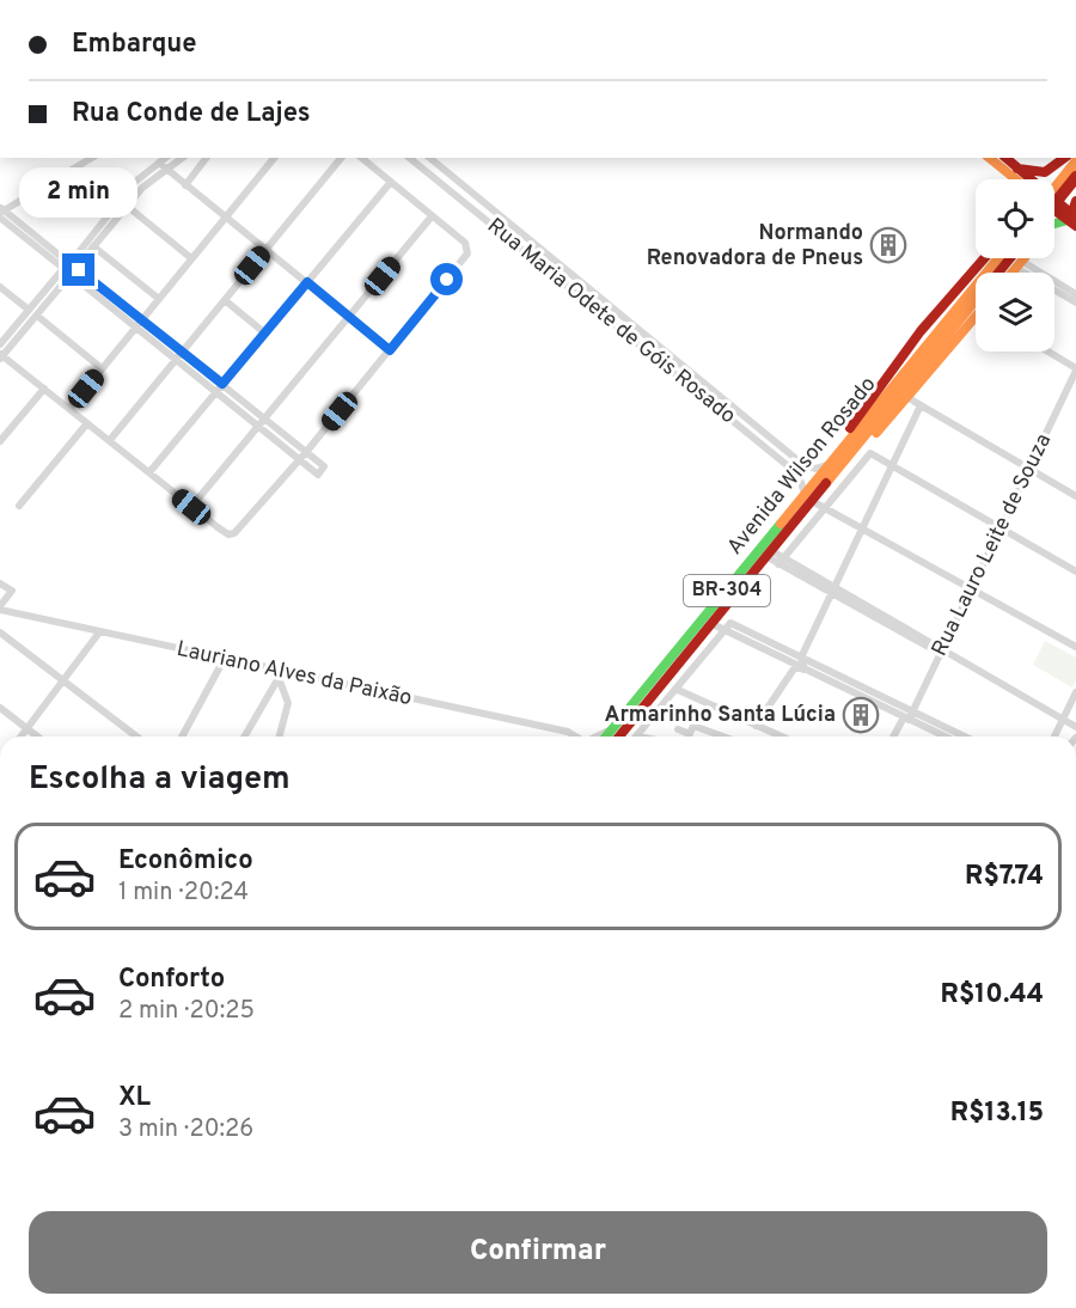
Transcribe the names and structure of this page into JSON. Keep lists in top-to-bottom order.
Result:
{
  "streets": {
    "main road": ["Avenida Wilson Rosado", "BR-304"],
    "street": ["Rua Maria Odete de Góis Rosado", "Rua Lauro Leite de Souza", "Lauriano Alves da Paixão"]
  },
  "crossings": [
    ["Rua Maria Odete de Góis Rosado", "Avenida Wilson Rosado"]
  ],
  "places": {
    "building": ["Normando Renovadora de Pneus", "Armarinho Santa Lúcia"]
  },
  "page": {
    "banner": ["Embarque", "Rua Conde de Lajes"],
    "bubble": "2 min",
    "heading": "Escolha a viagem",
    "list": [
      {
        "name": "Econômico",
        "note": "1 min · 20:24",
        "value": "R$7.74"
      },
      {
        "name": "Conforto",
        "note": "2 min · 20:25",
        "value": "R$10.44"
      },
      {
        "name": "XL",
        "note": "3 min · 20:26",
        "value": "R$13.15"
      }
    ],
    "buttons": "Confirmar"
  }
}
